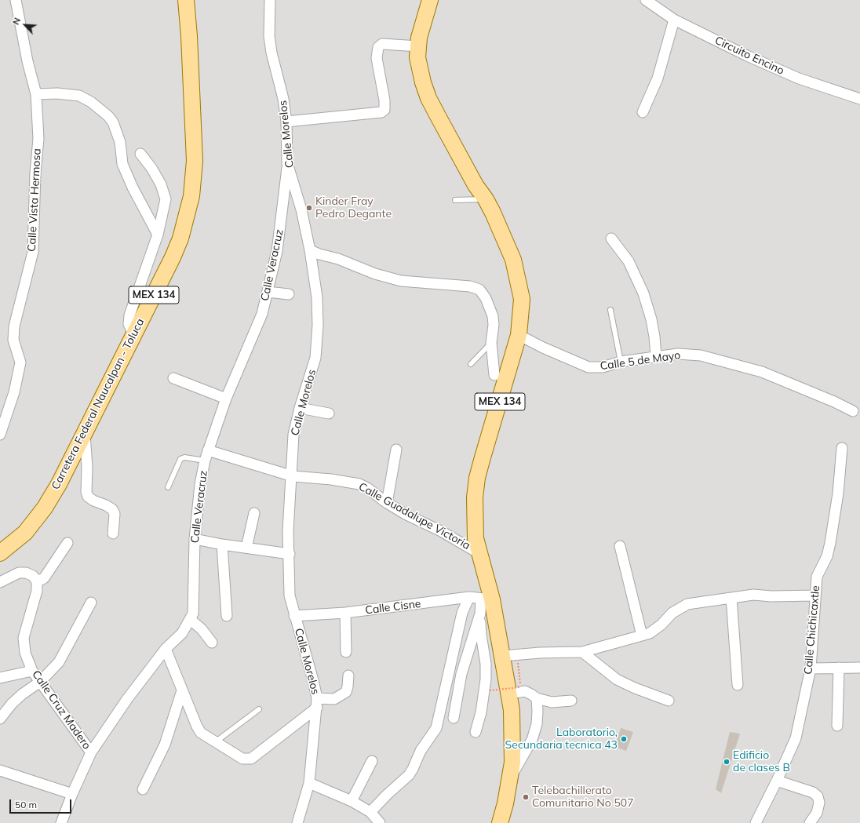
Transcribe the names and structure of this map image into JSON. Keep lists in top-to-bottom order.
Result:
{
  "streets": {
    "main road": ["MEX 134", "Carretera Federal Naucalpan - Toluca"],
    "street": [
      "Circuito Encino",
      "Calle Morelos",
      "Calle Vista Hermosa",
      "Calle Veracruz",
      "Calle 5 de Mayo",
      "Calle Guadalupe Victoria",
      "Calle Cisne",
      "Calle Chichicaxtle",
      "Calle Cruz Madero"
    ]
  },
  "crossings": [
    ["Calle Morelos", "Calle Veracruz"],
    ["Calle Morelos", "Calle Guadalupe Victoria"],
    ["Calle Morelos", "Calle Cisne"],
    ["Calle Veracruz", "Calle Guadalupe Victoria"],
    ["Calle Veracruz", "Calle Cruz Madero"],
    ["MEX 134", "Calle 5 de Mayo"],
    ["MEX 134", "Calle Guadalupe Victoria"],
    ["MEX 134", "Calle Cisne"]
  ],
  "places": [
    "Kinder Fray Pedro Degante",
    "Laboratorio, Secundaria tecnica 43",
    "Edificio de clases B",
    "Telebachillerato Comunitario No 507"
  ],
  "scale_bar": "50 m",
  "north": "top left"
}
